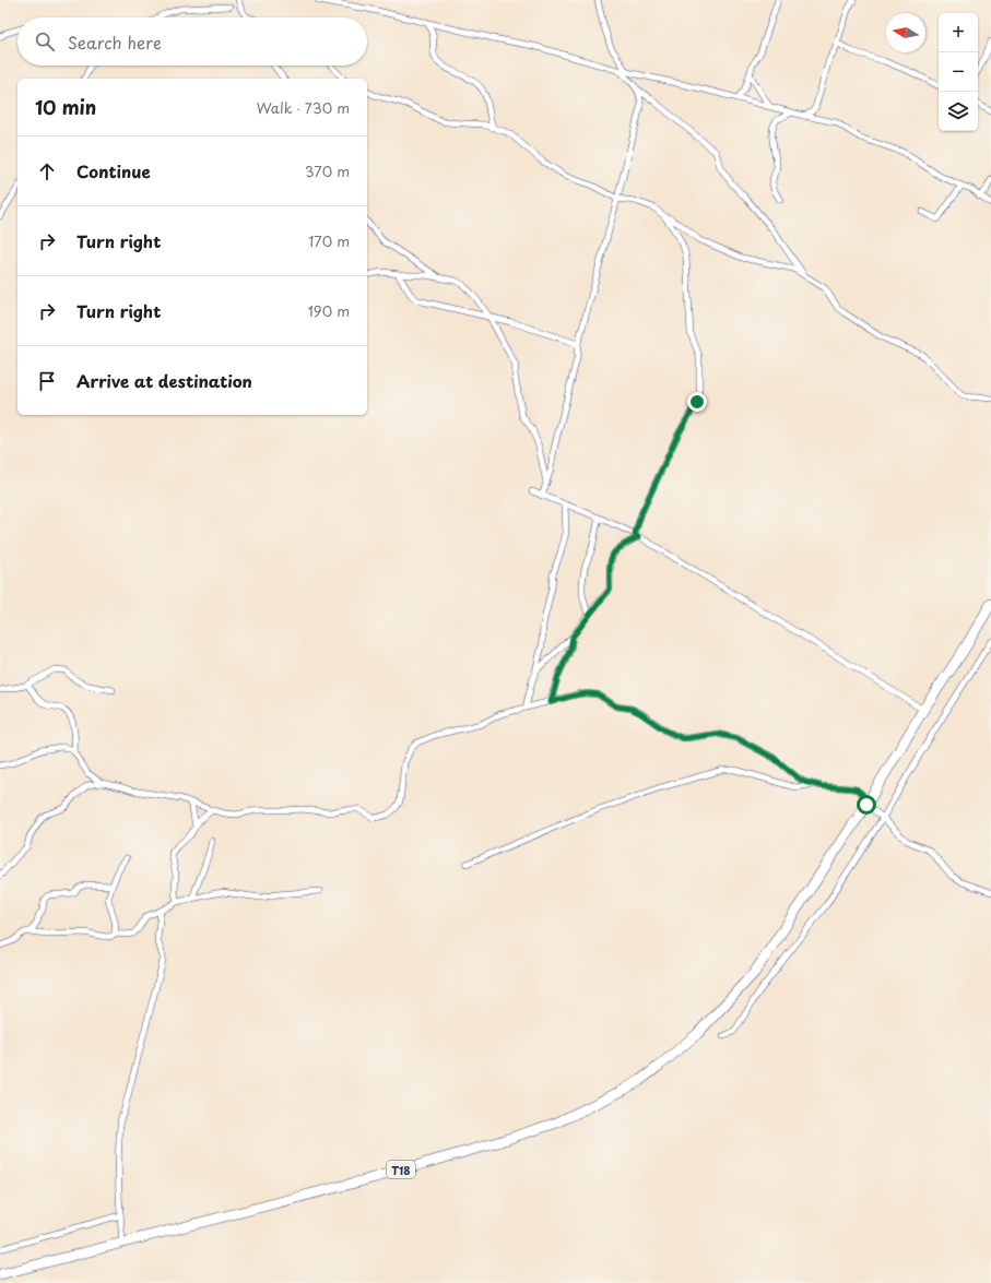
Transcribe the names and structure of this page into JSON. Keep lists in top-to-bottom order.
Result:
{
  "streets": {
    "highway": ["T18"]
  },
  "north": "left",
  "page": {
    "map_buttons": ["+", "−"],
    "search": "Search here",
    "heading": ["10 min", "Walk · 730 m"],
    "list": [
      ["Continue", "370 m"],
      ["Turn right", "170 m"],
      ["Turn right", "190 m"],
      "Arrive at destination"
    ]
  }
}
